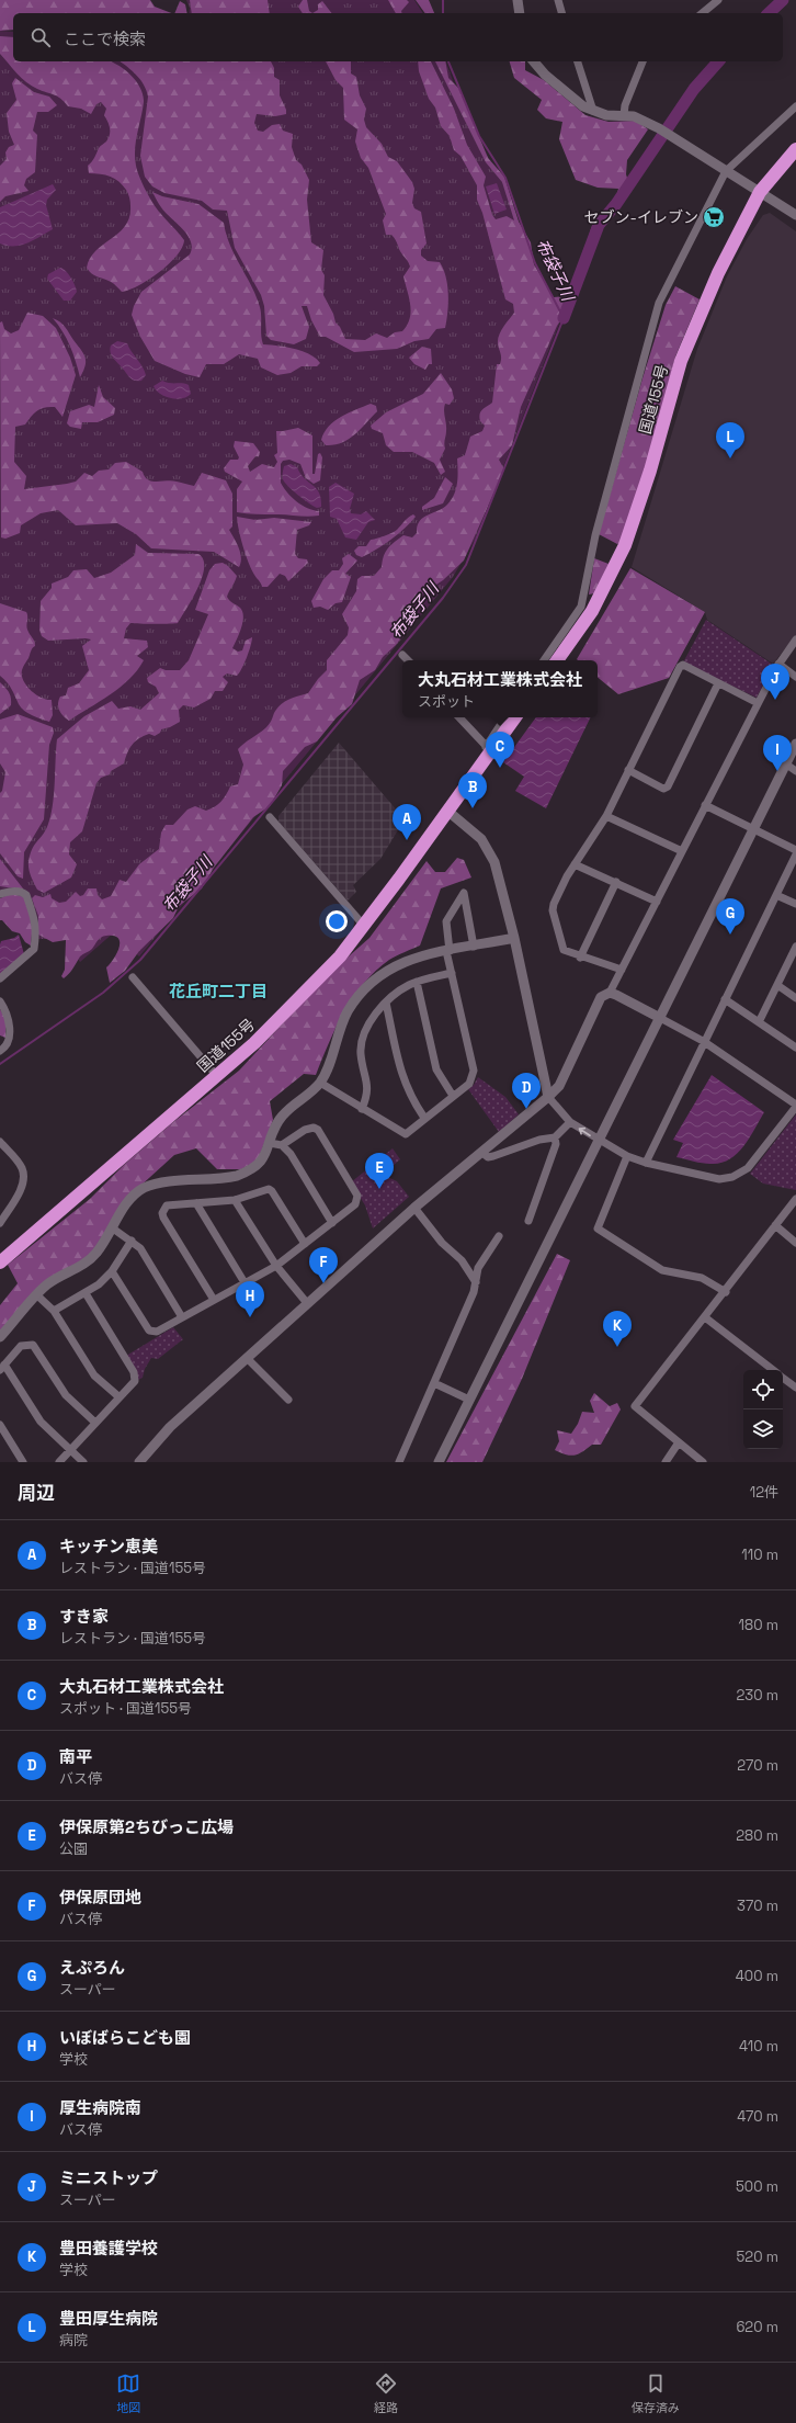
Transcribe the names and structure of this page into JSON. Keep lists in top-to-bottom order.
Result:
{
  "streets": {
    "highway": ["国道155号"]
  },
  "districts": ["花丘町二丁目"],
  "water": ["布袋子川"],
  "places": {
    "supermarket": ["セブン-イレブン"]
  },
  "page": {
    "search": "ここで検索",
    "pins": [
      "L",
      "J",
      "C",
      "I",
      "B",
      "A",
      "G",
      "D",
      "E",
      "F",
      "H",
      "K"
    ],
    "popup": ["大丸石材工業株式会社", "スポット"],
    "heading": ["周辺", "12件"],
    "list": [
      {
        "mark": "A",
        "name": "キッチン恵美",
        "note": "レストラン · 国道155号",
        "value": "110 m"
      },
      {
        "mark": "B",
        "name": "すき家",
        "note": "レストラン · 国道155号",
        "value": "180 m"
      },
      {
        "mark": "C",
        "name": "大丸石材工業株式会社",
        "note": "スポット · 国道155号",
        "value": "230 m"
      },
      {
        "mark": "D",
        "name": "南平",
        "note": "バス停",
        "value": "270 m"
      },
      {
        "mark": "E",
        "name": "伊保原第2ちびっこ広場",
        "note": "公園",
        "value": "280 m"
      },
      {
        "mark": "F",
        "name": "伊保原団地",
        "note": "バス停",
        "value": "370 m"
      },
      {
        "mark": "G",
        "name": "えぷろん",
        "note": "スーパー",
        "value": "400 m"
      },
      {
        "mark": "H",
        "name": "いぼばらこども園",
        "note": "学校",
        "value": "410 m"
      },
      {
        "mark": "I",
        "name": "厚生病院南",
        "note": "バス停",
        "value": "470 m"
      },
      {
        "mark": "J",
        "name": "ミニストップ",
        "note": "スーパー",
        "value": "500 m"
      },
      {
        "mark": "K",
        "name": "豊田養護学校",
        "note": "学校",
        "value": "520 m"
      },
      {
        "mark": "L",
        "name": "豊田厚生病院",
        "note": "病院",
        "value": "620 m"
      }
    ],
    "nav": ["地図", "経路", "保存済み"]
  }
}
